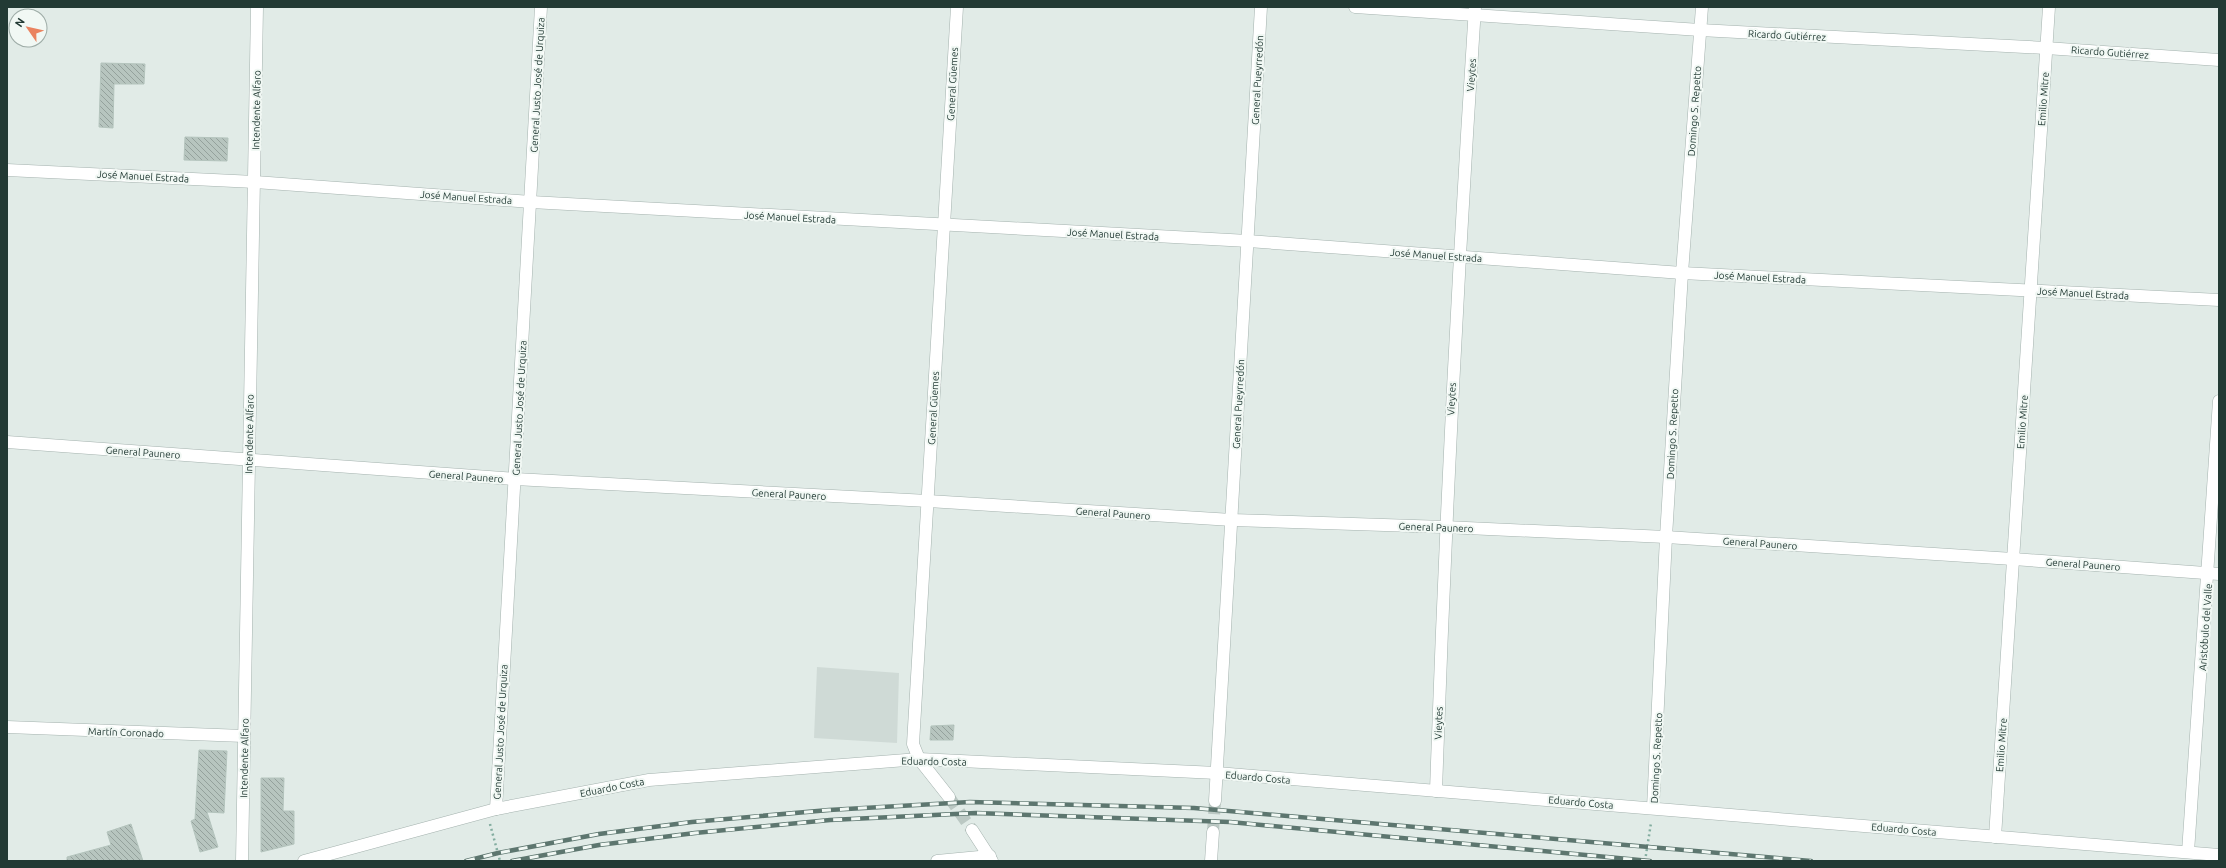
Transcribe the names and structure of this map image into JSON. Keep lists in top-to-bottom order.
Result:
{
  "streets": {
    "street": [
      "Ricardo Gutiérrez",
      "Vieytes",
      "General Pueyrredón",
      "General Güemes",
      "General Justo José de Urquiza",
      "Emilio Mitre",
      "Intendente Alfaro",
      "Domingo S. Repetto",
      "José Manuel Estrada",
      "General Paunero",
      "Aristóbulo del Valle",
      "Martín Coronado",
      "Eduardo Costa"
    ]
  },
  "crossings": [
    ["Ricardo Gutiérrez", "Vieytes"],
    ["Ricardo Gutiérrez", "Emilio Mitre"],
    ["Ricardo Gutiérrez", "Domingo S. Repetto"],
    ["Vieytes", "José Manuel Estrada"],
    ["Vieytes", "General Paunero"],
    ["Vieytes", "Eduardo Costa"],
    ["General Pueyrredón", "José Manuel Estrada"],
    ["General Pueyrredón", "General Paunero"],
    ["General Pueyrredón", "Eduardo Costa"],
    ["General Güemes", "José Manuel Estrada"],
    ["General Güemes", "General Paunero"],
    ["General Güemes", "Eduardo Costa"],
    ["General Justo José de Urquiza", "José Manuel Estrada"],
    ["General Justo José de Urquiza", "General Paunero"],
    ["General Justo José de Urquiza", "Eduardo Costa"],
    ["Emilio Mitre", "José Manuel Estrada"],
    ["Emilio Mitre", "General Paunero"],
    ["Emilio Mitre", "Eduardo Costa"],
    ["Intendente Alfaro", "José Manuel Estrada"],
    ["Intendente Alfaro", "General Paunero"],
    ["Intendente Alfaro", "Martín Coronado"],
    ["Domingo S. Repetto", "José Manuel Estrada"],
    ["Domingo S. Repetto", "General Paunero"],
    ["Domingo S. Repetto", "Eduardo Costa"],
    ["General Paunero", "Aristóbulo del Valle"],
    ["Aristóbulo del Valle", "Eduardo Costa"]
  ],
  "north": "top left"
}
